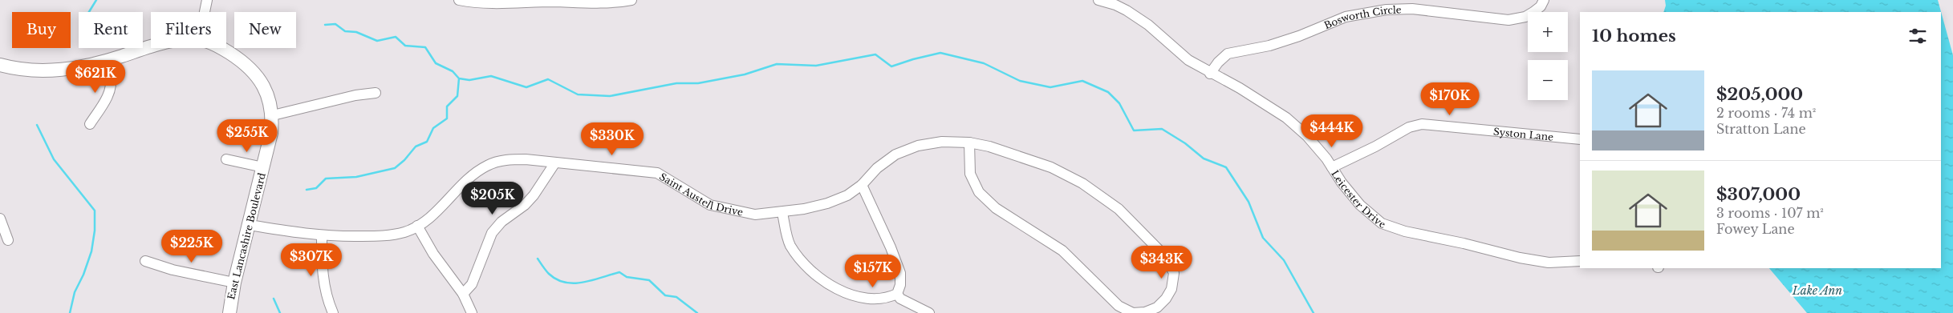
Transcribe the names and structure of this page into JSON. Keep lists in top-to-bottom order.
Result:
{
  "streets": {
    "main road": ["East Lancashire Boulevard"],
    "street": [
      "Bosworth Circle",
      "Syston Lane",
      "Saint Austell Drive",
      "Leicester Drive"
    ]
  },
  "crossings": [
    ["Bosworth Circle", "Leicester Drive"],
    ["Syston Lane", "Leicester Drive"],
    ["Saint Austell Drive", "East Lancashire Boulevard"]
  ],
  "water": ["Lake Ann"],
  "page": {
    "map_buttons": ["+", "−"],
    "chip": [
      "Buy",
      "Rent",
      "Filters",
      "New"
    ],
    "heading": "10 homes",
    "price": [
      "$621K",
      "$170K",
      "$444K",
      "$255K",
      "$330K",
      "$205K",
      "$225K",
      "$307K",
      "$343K",
      "$157K"
    ],
    "list": [
      {
        "name": "$205,000",
        "note": "2 rooms · 74 m² · Stratton Lane"
      },
      {
        "name": "$307,000",
        "note": "3 rooms · 107 m² · Fowey Lane"
      }
    ]
  }
}
